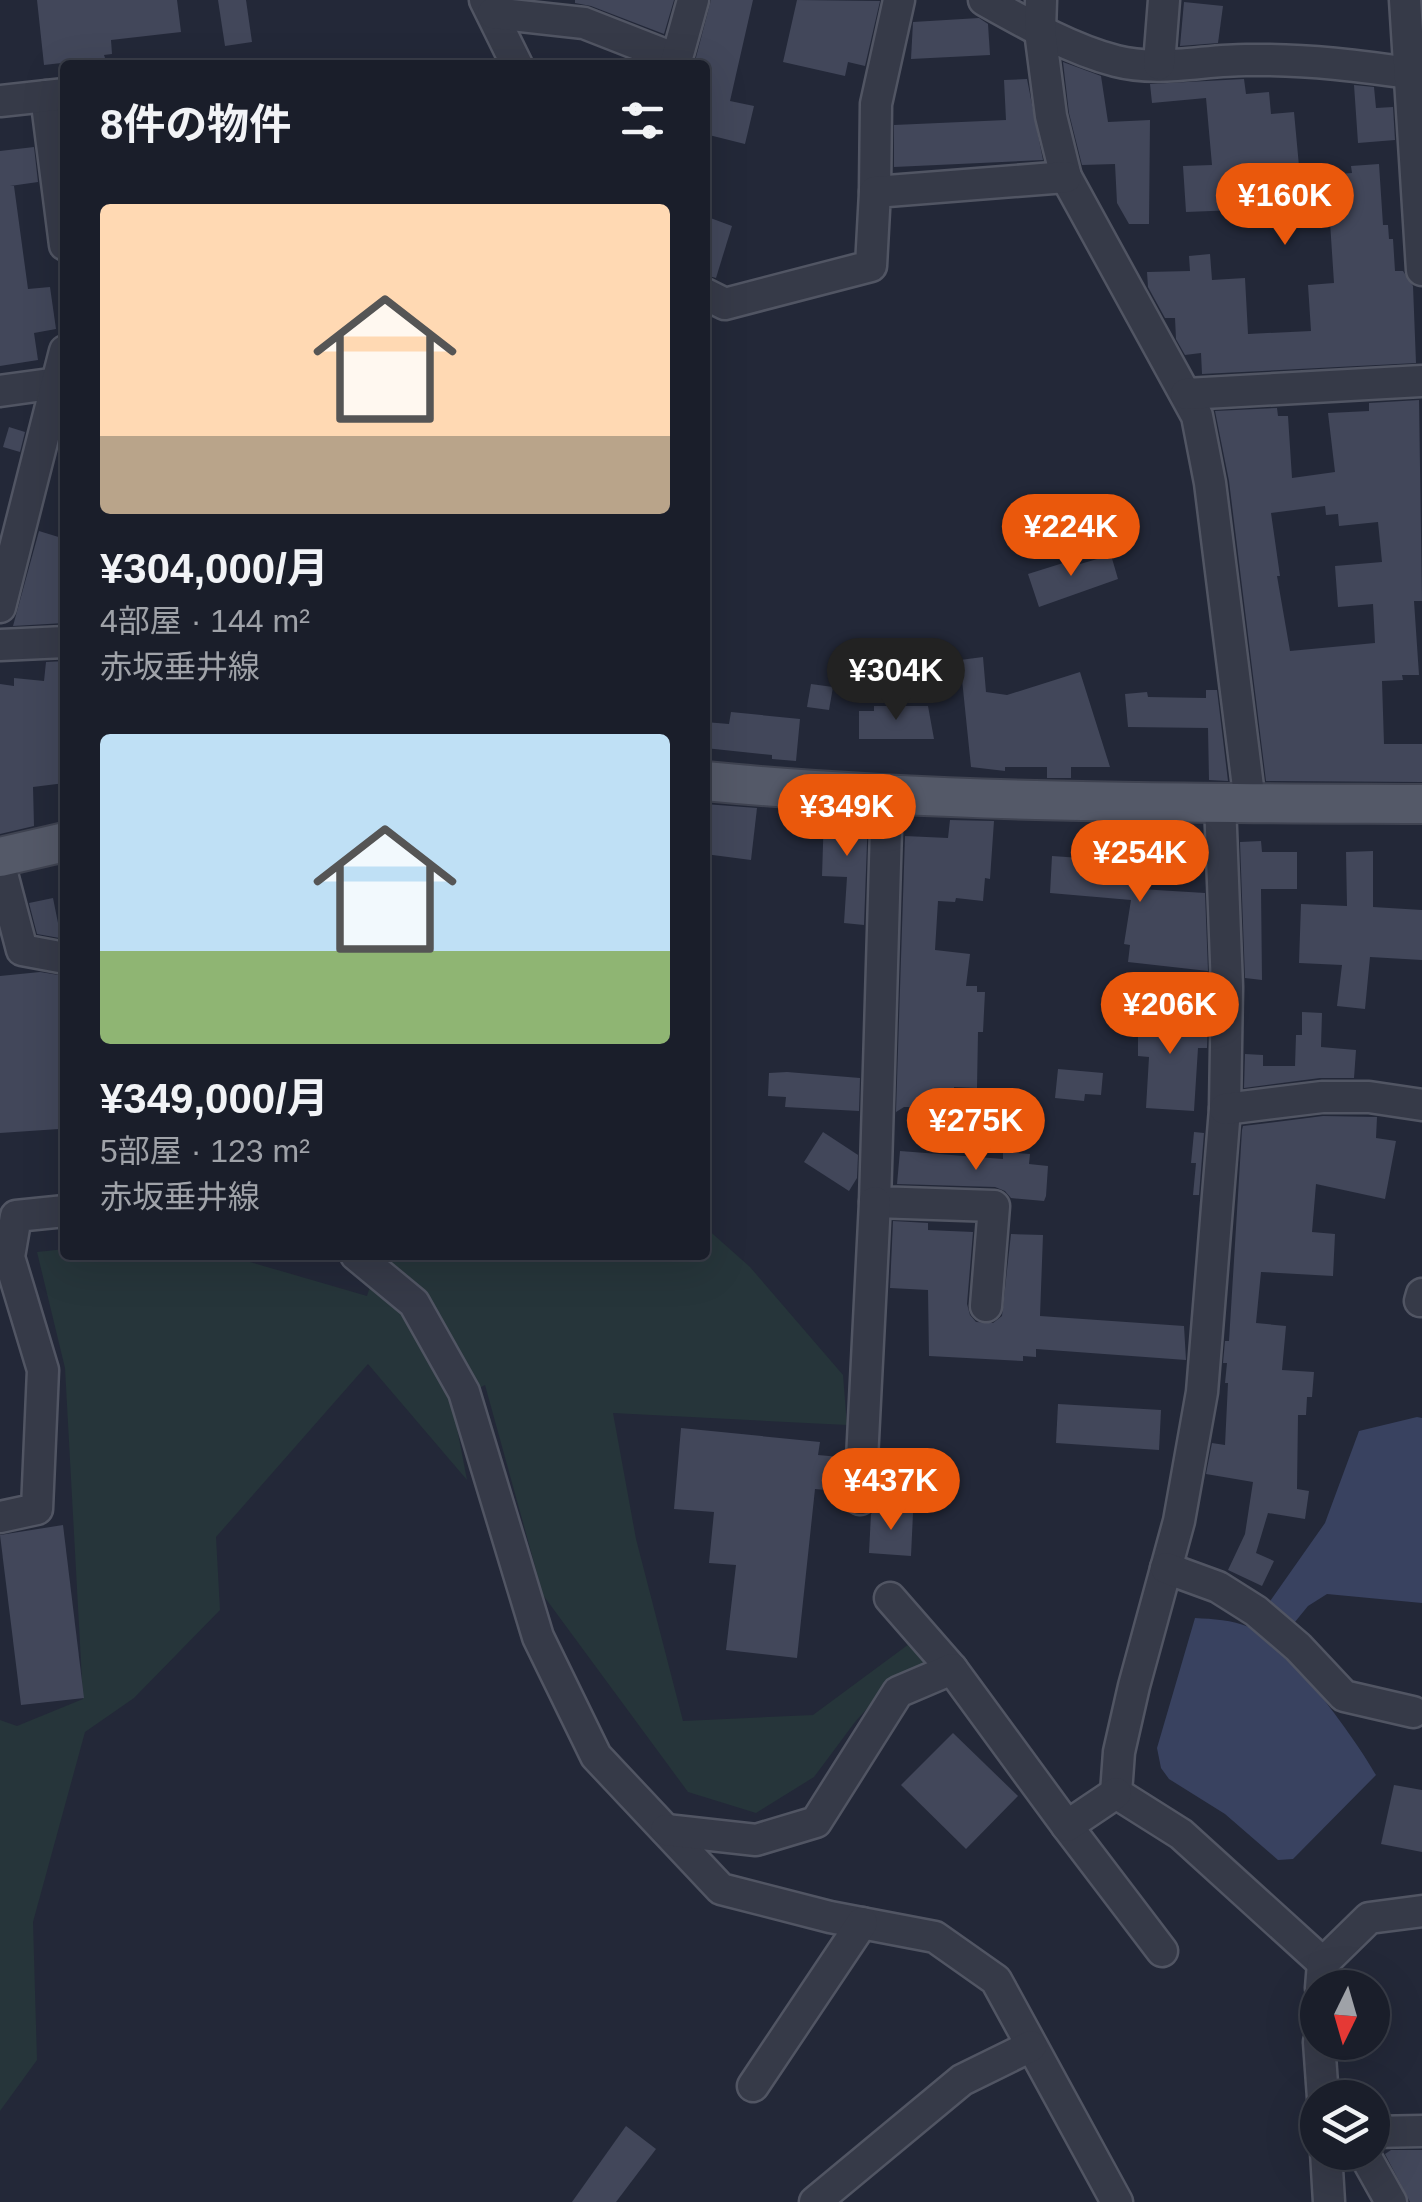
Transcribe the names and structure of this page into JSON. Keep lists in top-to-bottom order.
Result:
{
  "north": "bottom",
  "page": {
    "heading": "8件の物件",
    "price": [
      "¥160K",
      "¥224K",
      "¥304K",
      "¥349K",
      "¥254K",
      "¥206K",
      "¥275K",
      "¥437K"
    ],
    "list": [
      {
        "name": "¥304,000/月",
        "note": "4部屋 · 144 m² · 赤坂垂井線"
      },
      {
        "name": "¥349,000/月",
        "note": "5部屋 · 123 m² · 赤坂垂井線"
      }
    ]
  }
}
